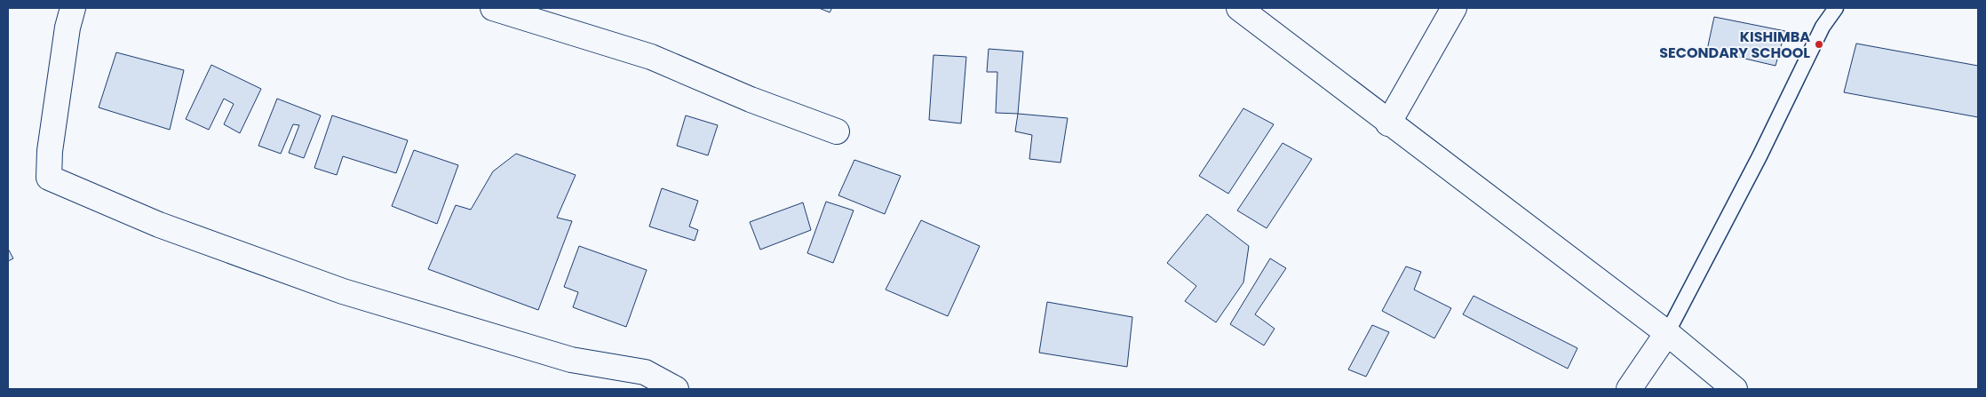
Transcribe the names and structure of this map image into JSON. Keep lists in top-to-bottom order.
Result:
{
  "places": ["KISHIMBA SECONDARY SCHOOL"]
}
